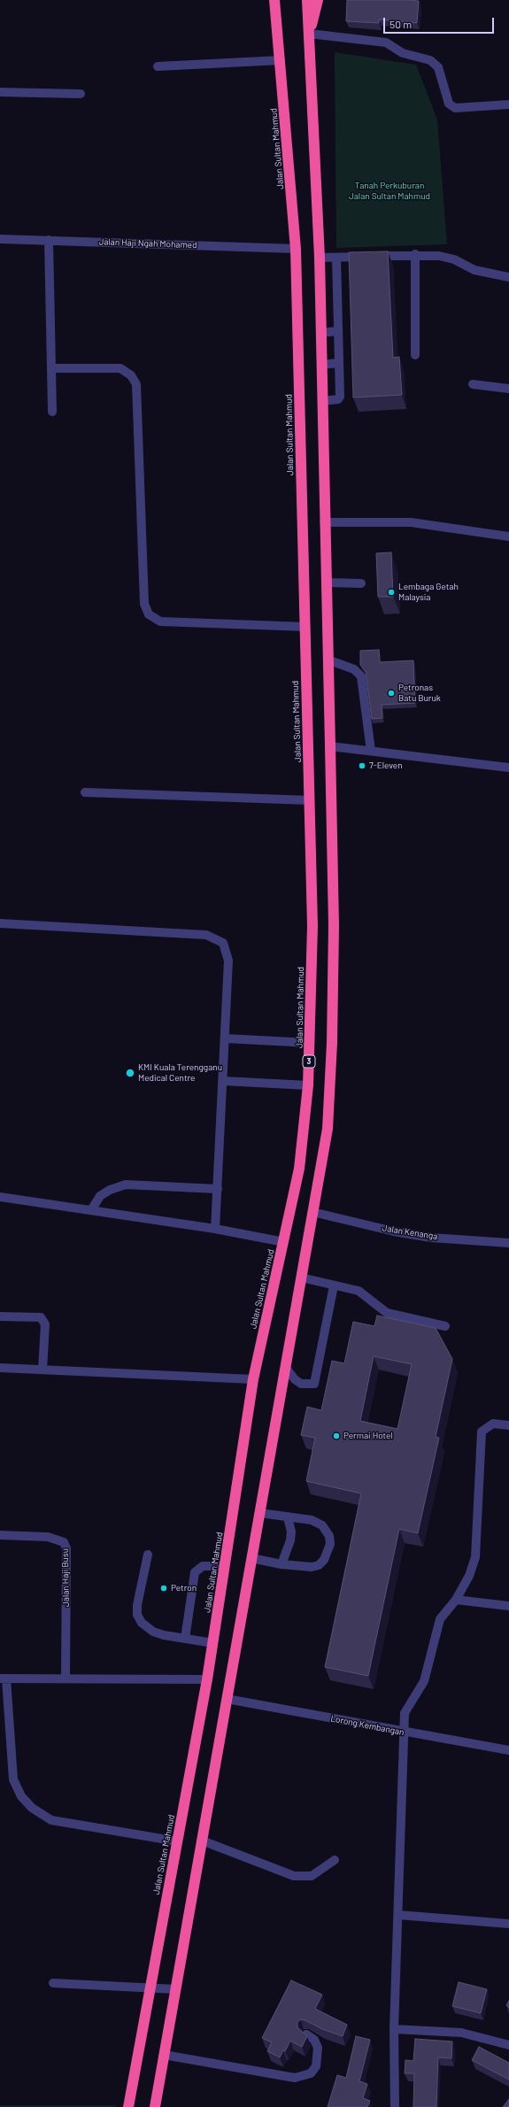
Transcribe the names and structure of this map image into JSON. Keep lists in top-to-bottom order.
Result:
{
  "streets": {
    "highway": ["Jalan Sultan Mahmud", "3"],
    "street": [
      "Jalan Haji Ngah Mohamed",
      "Jalan Kenanga",
      "Jalan Haji Busu",
      "Lorong Kembangan"
    ]
  },
  "crossings": [
    ["Jalan Sultan Mahmud", "Jalan Haji Ngah Mohamed"]
  ],
  "parks": ["Tanah Perkuburan Jalan Sultan Mahmud"],
  "places": [
    "Lembaga Getah Malaysia",
    "Petronas Batu Buruk",
    "7-Eleven",
    "KMI Kuala Terengganu Medical Centre",
    "Permai Hotel",
    "Petron"
  ],
  "scale_bar": "50 m"
}
